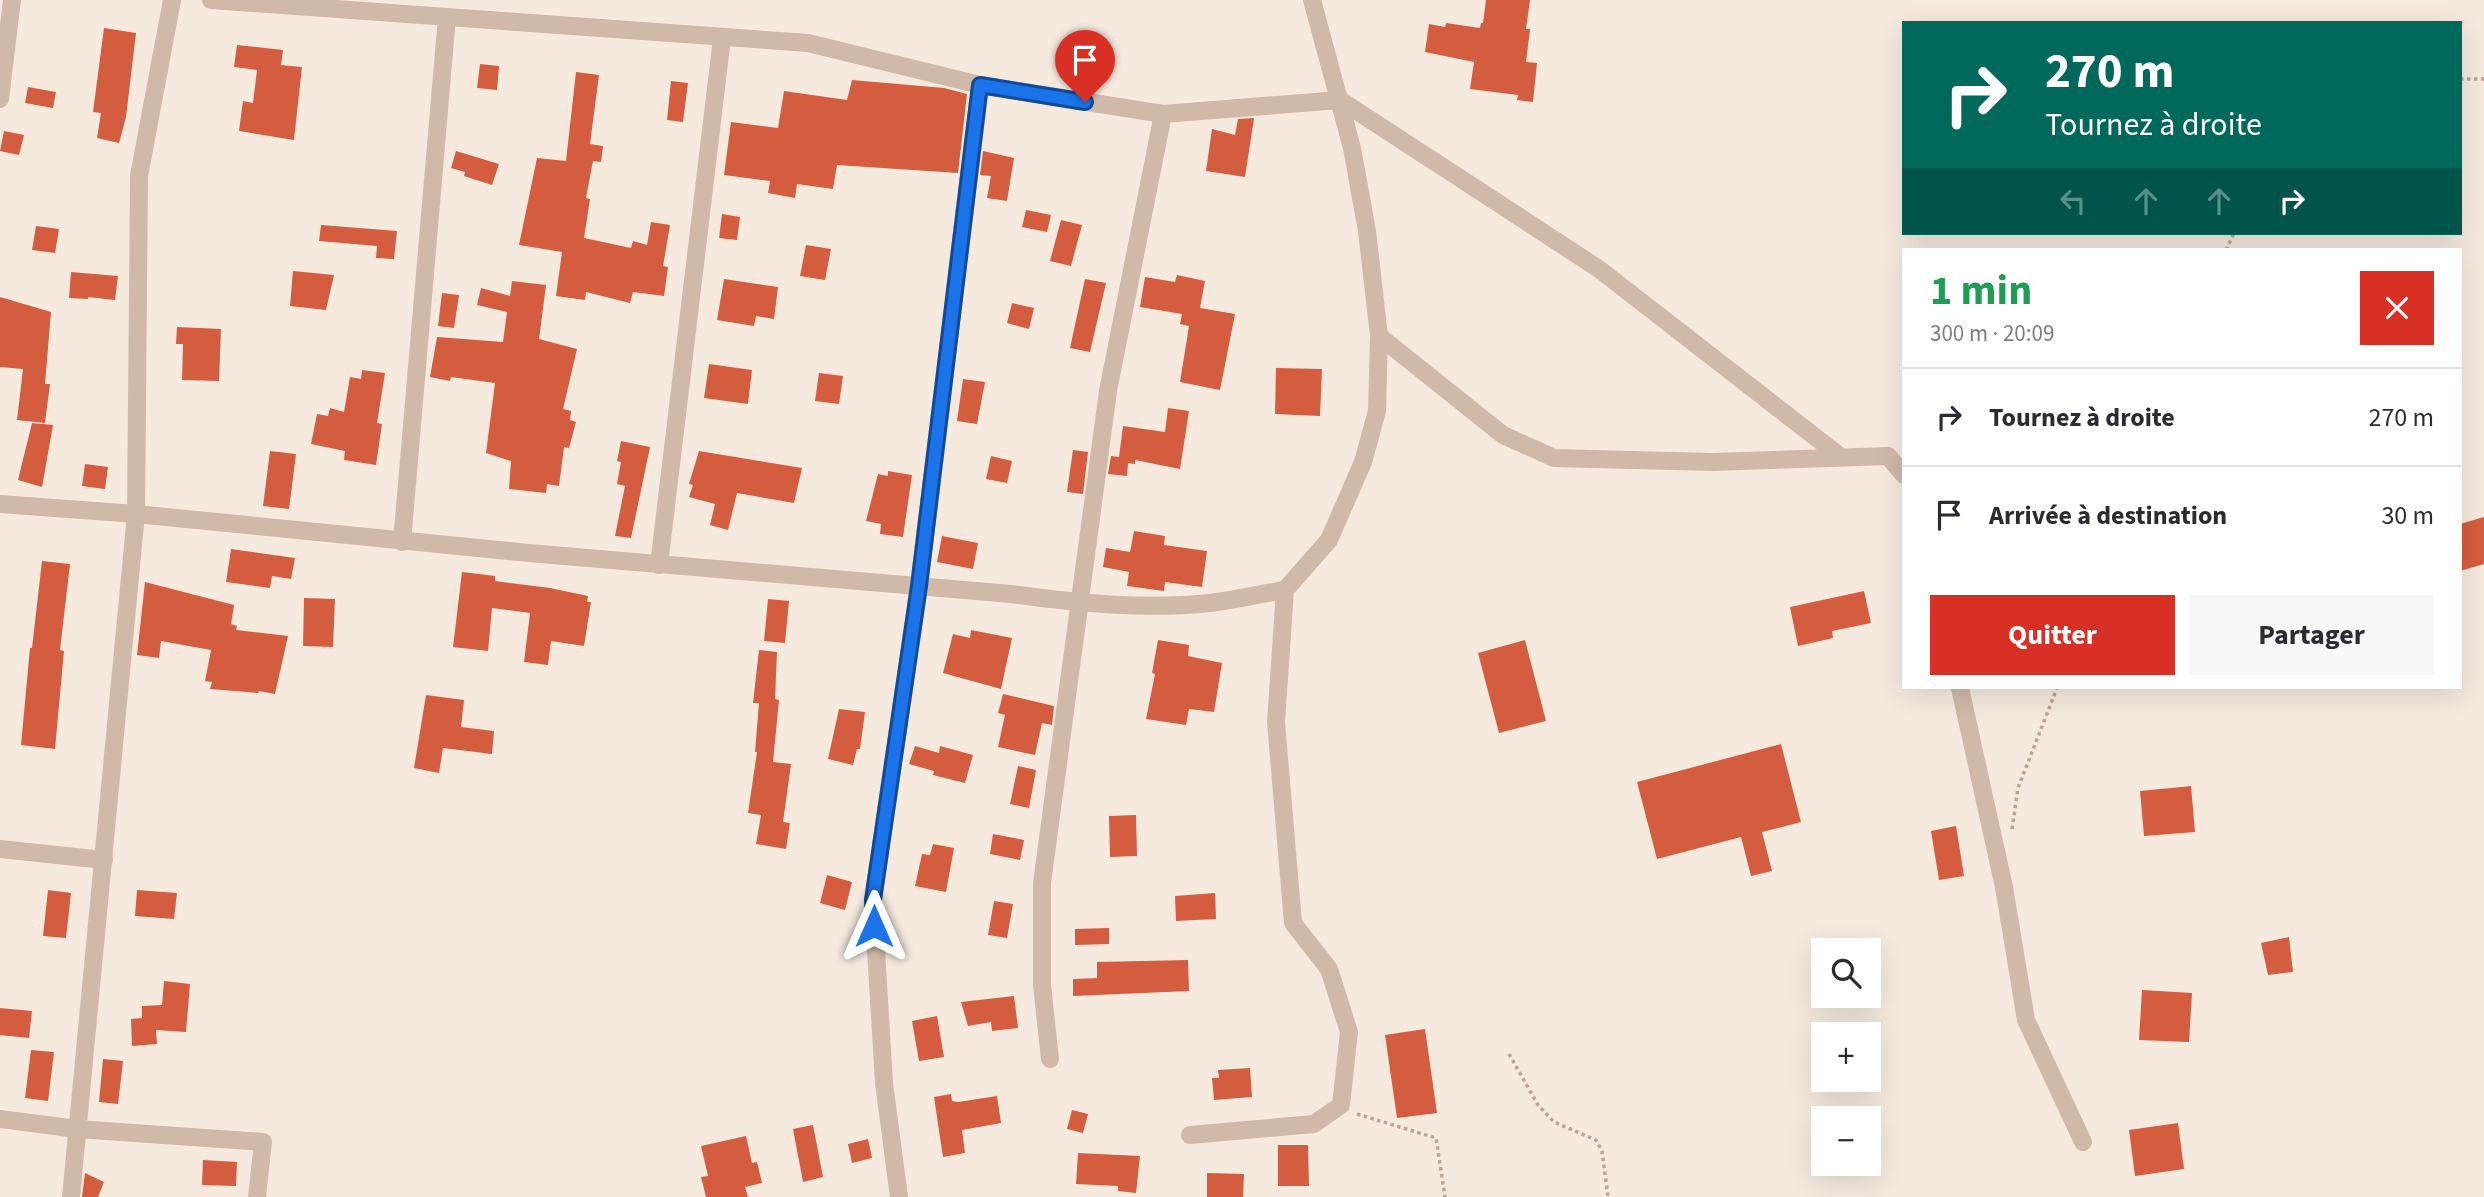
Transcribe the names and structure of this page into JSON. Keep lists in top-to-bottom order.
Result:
{
  "page": {
    "turn": ["270 m", "Tournez à droite"],
    "heading": ["1 min", "300 m · 20:09"],
    "list": [
      {
        "name": "Tournez à droite",
        "value": "270 m"
      },
      {
        "name": "Arrivée à destination",
        "value": "30 m"
      }
    ],
    "buttons": ["Quitter", "Partager"],
    "map_buttons": ["+", "−"]
  }
}
